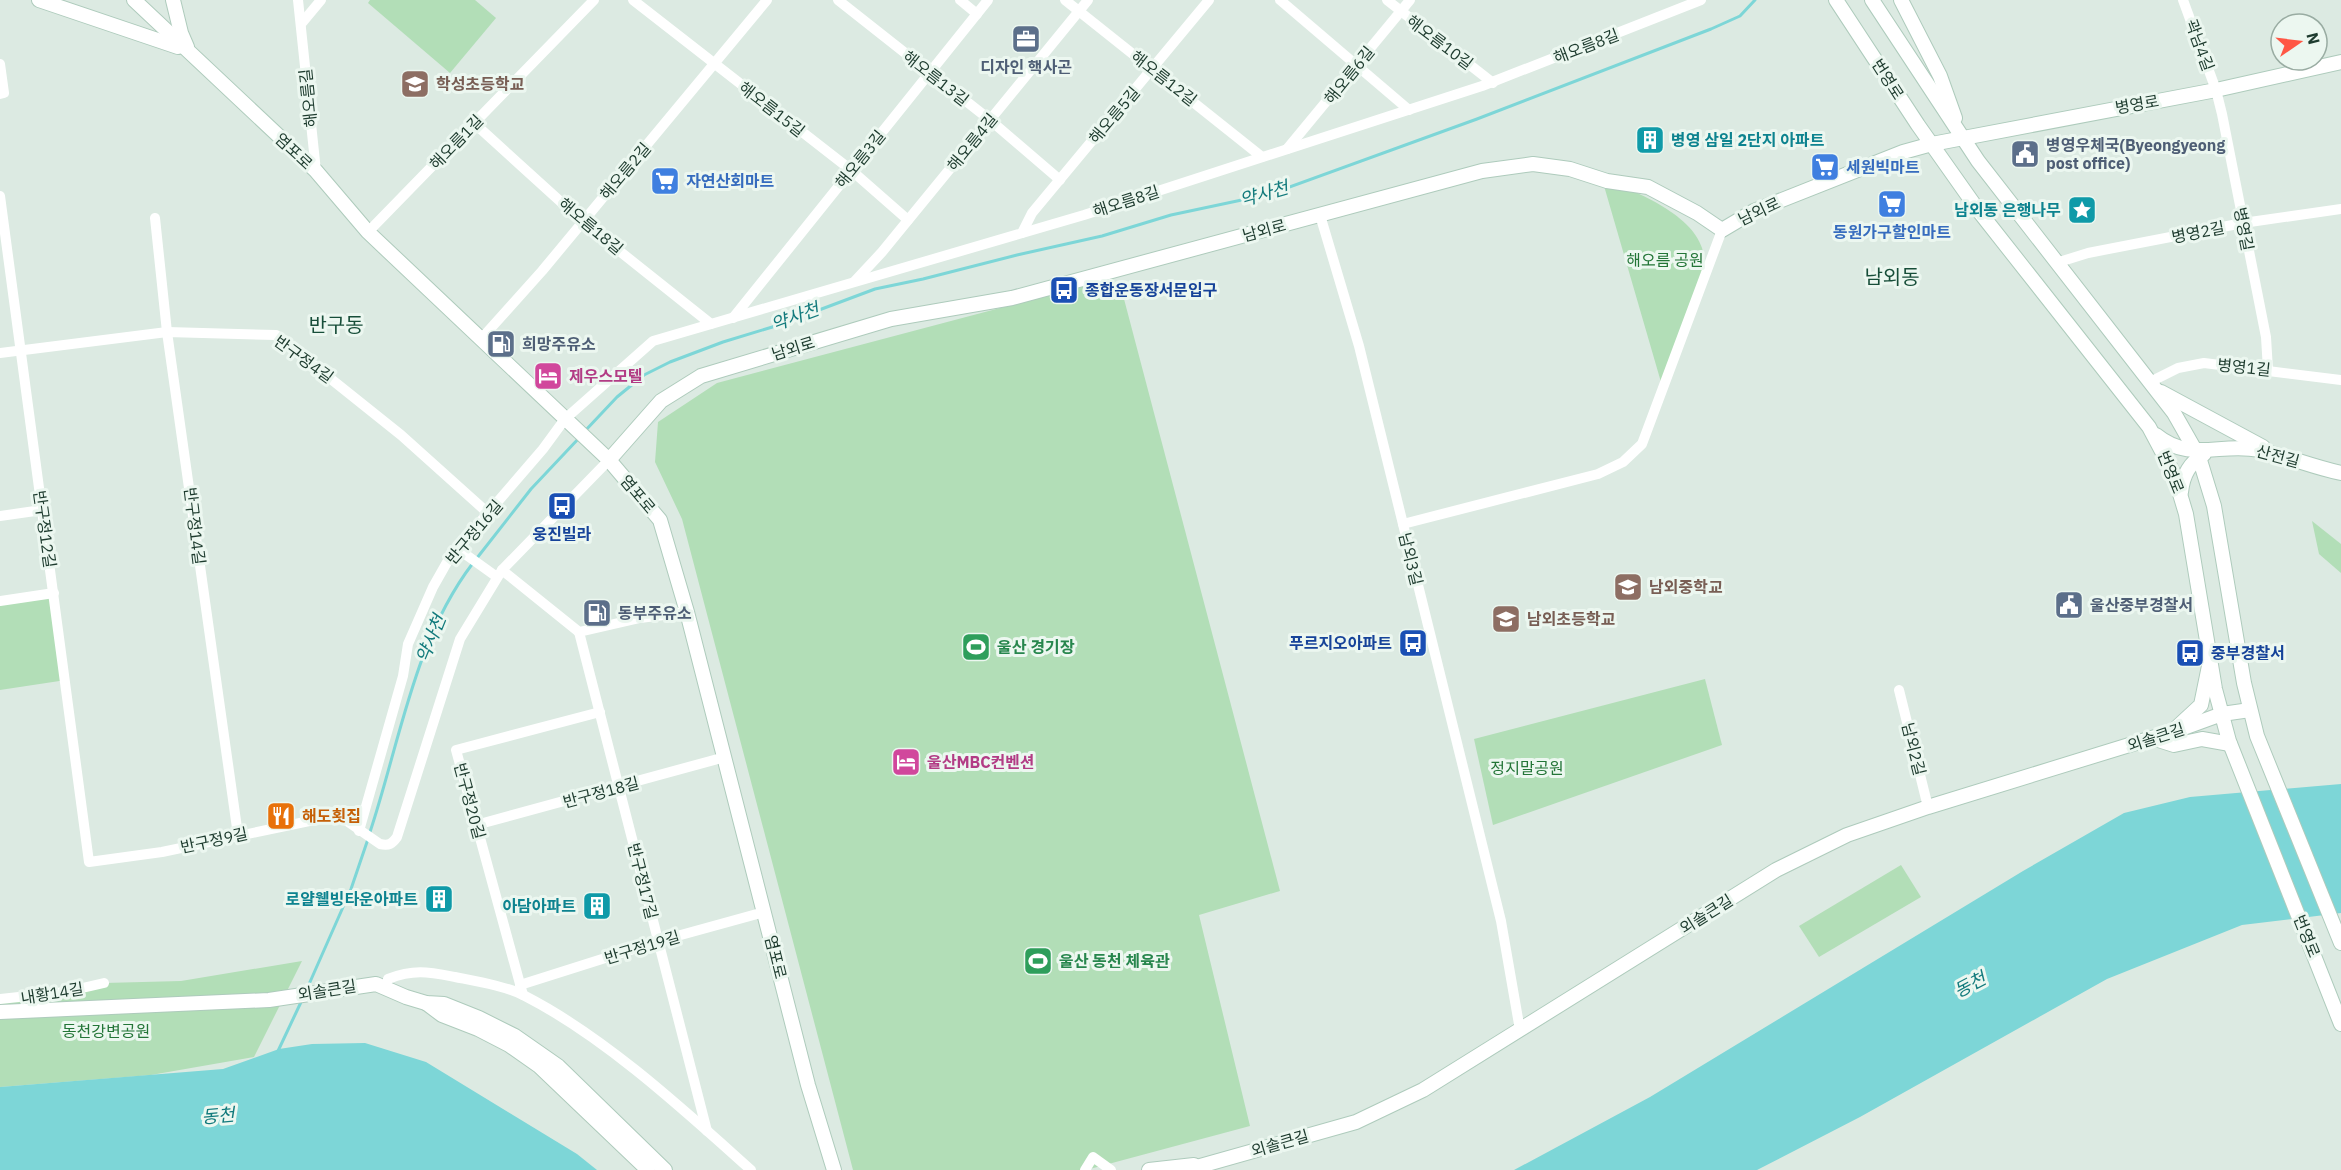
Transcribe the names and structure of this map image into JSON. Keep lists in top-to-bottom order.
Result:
{
  "streets": {
    "main road": [
      "번영로",
      "병영로",
      "염포로",
      "남외로",
      "산전길",
      "외솔큰길"
    ],
    "street": [
      "해오름10길",
      "곽남4길",
      "해오름8길",
      "해오름6길",
      "해오름13길",
      "해오름12길",
      "해오름길",
      "해오름15길",
      "해오름5길",
      "해오름1길",
      "해오름4길",
      "해오름3길",
      "해오름2길",
      "해오름18길",
      "병영길",
      "병영2길",
      "반구정4길",
      "병영1길",
      "반구정14길",
      "반구정12길",
      "반구정16길",
      "남외3길",
      "남외2길",
      "반구정18길",
      "반구정20길",
      "반구정9길",
      "반구정17길",
      "반구정19길",
      "내황14길"
    ]
  },
  "crossings": [
    ["해오름10길", "해오름8길"],
    ["해오름10길", "해오름6길"],
    ["곽남4길", "병영로"],
    ["곽남4길", "병영길"],
    ["해오름8길", "해오름6길"],
    ["해오름8길", "해오름12길"],
    ["해오름8길", "해오름5길"],
    ["해오름8길", "해오름4길"],
    ["해오름8길", "염포로"],
    ["해오름8길", "해오름3길"],
    ["해오름8길", "해오름18길"],
    ["해오름8길", "반구정16길"],
    ["해오름13길", "해오름5길"],
    ["해오름13길", "해오름4길"],
    ["해오름13길", "해오름3길"],
    ["해오름12길", "해오름5길"],
    ["해오름12길", "해오름4길"],
    ["번영로", "병영로"],
    ["번영로", "남외로"],
    ["번영로", "병영2길"],
    ["번영로", "병영1길"],
    ["번영로", "산전길"],
    ["번영로", "외솔큰길"],
    ["해오름길", "염포로"],
    ["병영로", "남외로"],
    ["병영로", "병영길"],
    ["해오름15길", "해오름4길"],
    ["해오름15길", "해오름3길"],
    ["해오름15길", "해오름2길"],
    ["해오름1길", "염포로"],
    ["해오름1길", "해오름18길"],
    ["염포로", "해오름2길"],
    ["염포로", "남외로"],
    ["염포로", "반구정16길"],
    ["염포로", "반구정18길"],
    ["염포로", "반구정19길"],
    ["해오름2길", "해오름18길"],
    ["남외로", "남외3길"],
    ["병영길", "병영2길"],
    ["병영길", "병영1길"],
    ["반구정4길", "반구정14길"],
    ["반구정4길", "반구정12길"],
    ["반구정4길", "반구정16길"],
    ["반구정14길", "반구정9길"],
    ["반구정12길", "반구정9길"],
    ["반구정16길", "반구정9길"],
    ["남외3길", "외솔큰길"],
    ["외솔큰길", "남외2길"],
    ["반구정18길", "반구정20길"],
    ["반구정18길", "반구정17길"],
    ["반구정20길", "반구정17길"],
    ["반구정20길", "반구정19길"],
    ["반구정17길", "반구정19길"]
  ],
  "districts": ["남외동", "반구동"],
  "water": ["약사천", "동천"],
  "parks": ["해오름 공원", "정지말공원", "동천강변공원"],
  "places": {
    "office": ["디자인 핵사곤"],
    "school or university": ["학성초등학교", "남외중학교", "남외초등학교"],
    "building": ["병영 삼일 2단지 아파트", "로얄웰빙타운아파트", "아담아파트"],
    "public building": ["병영우체국(Byeongyeong post office)", "울산중부경찰서"],
    "supermarket": ["세원빅마트", "자연산회마트", "동원가구할인마트"],
    "place": ["남외동 은행나무"],
    "bus stop": [
      "종합운동장서문입구",
      "웅진빌라",
      "푸르지오아파트",
      "중부경찰서"
    ],
    "fuel station": ["희망주유소", "동부주유소"],
    "hotel": ["제우스모텔", "울산MBC컨벤션"],
    "sports": ["울산 경기장", "울산 동천 체육관"],
    "restaurant": ["해도횟집"]
  },
  "north": "right"
}
